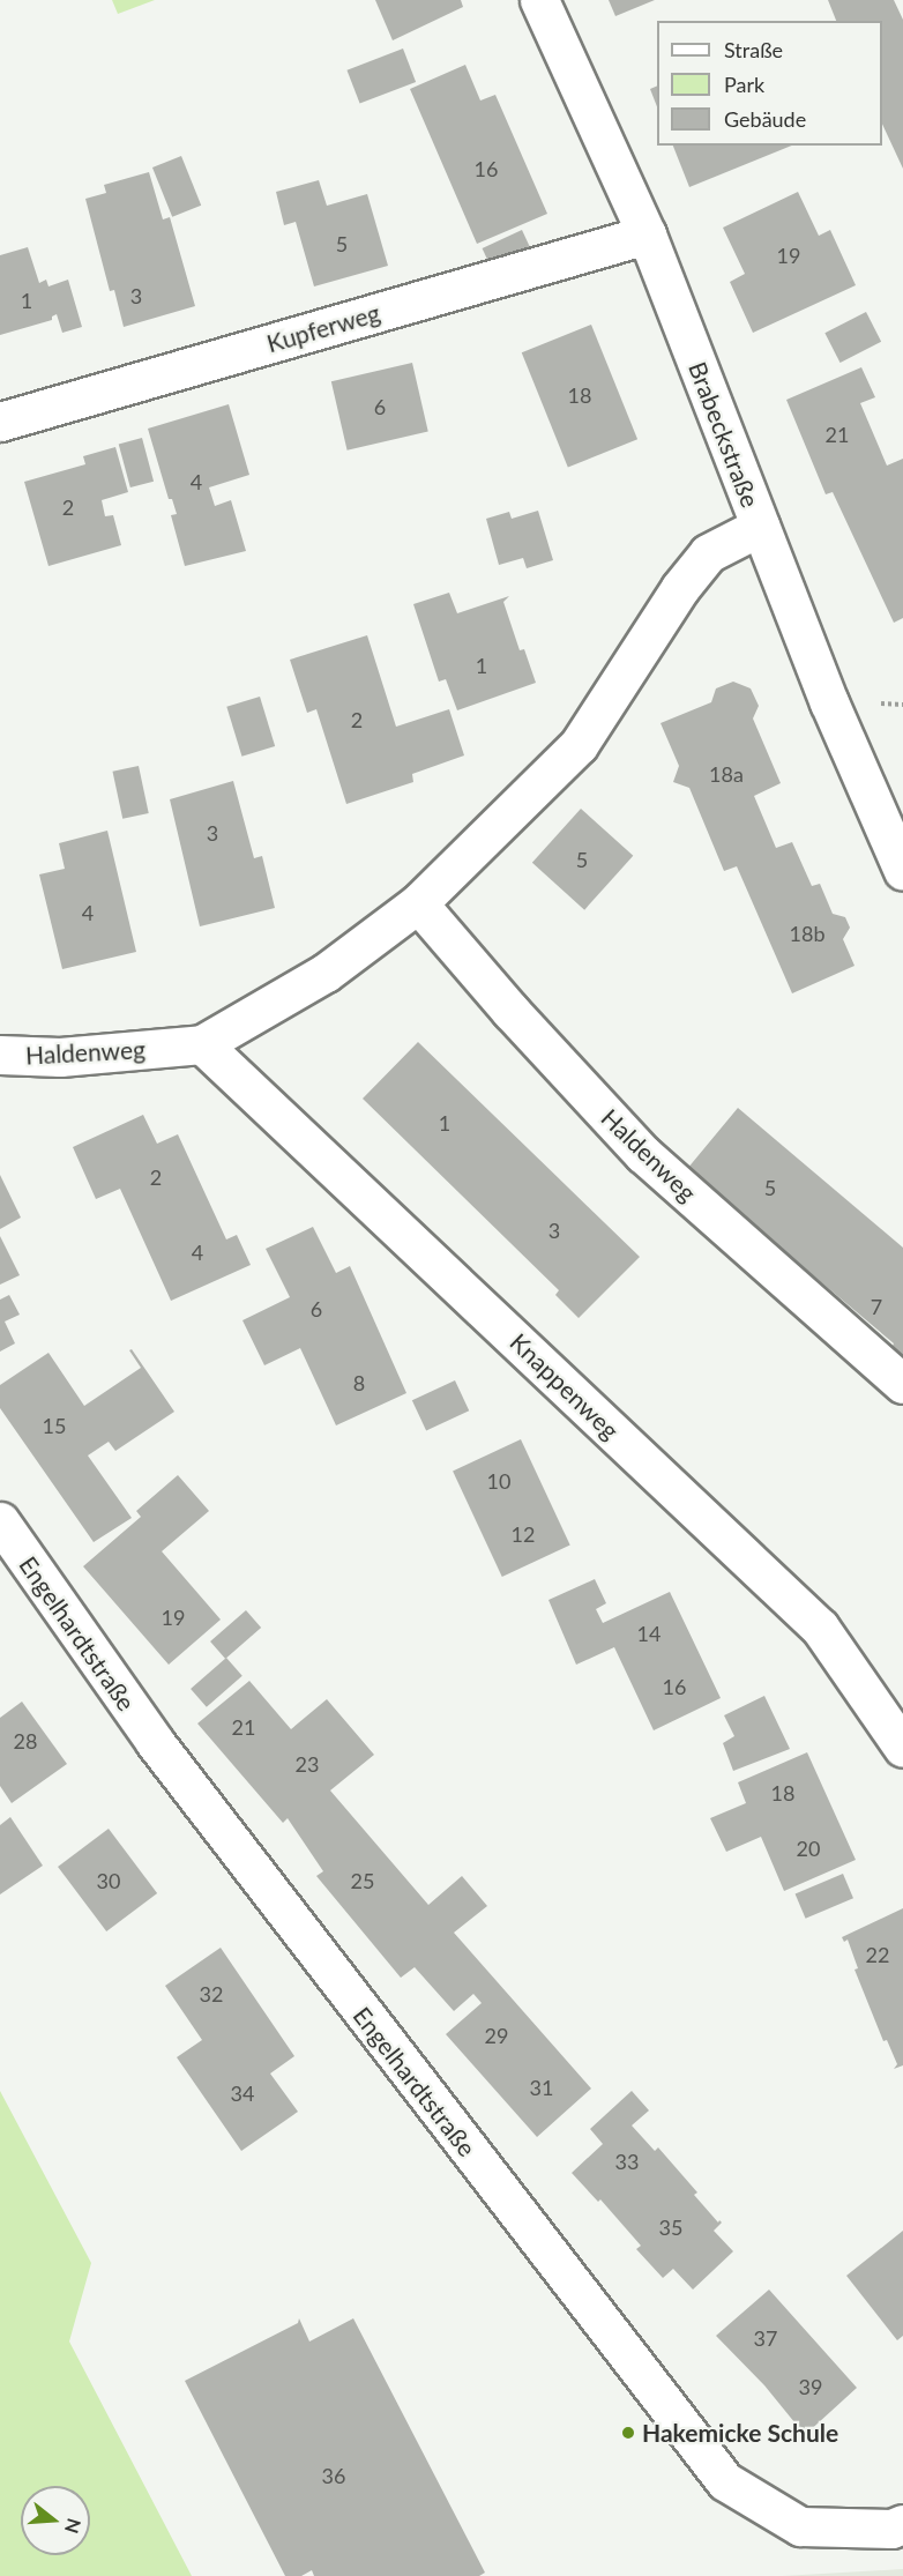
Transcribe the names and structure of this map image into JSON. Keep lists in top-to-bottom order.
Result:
{
  "streets": {
    "street": [
      "Kupferweg",
      "Brabeckstraße",
      "Haldenweg",
      "Knappenweg",
      "Engelhardtstraße"
    ]
  },
  "crossings": [
    ["Kupferweg", "Brabeckstraße"],
    ["Brabeckstraße", "Haldenweg"],
    ["Haldenweg", "Knappenweg"]
  ],
  "places": ["Hakemicke Schule"],
  "house_numbers": [
    "16",
    "5",
    "19",
    "3",
    "1",
    "18",
    "6",
    "21",
    "4",
    "2",
    "1",
    "2",
    "18a",
    "3",
    "5",
    "4",
    "18b",
    "1",
    "2",
    "5",
    "3",
    "4",
    "7",
    "6",
    "8",
    "15",
    "10",
    "12",
    "19",
    "14",
    "16",
    "21",
    "28",
    "23",
    "18",
    "20",
    "30",
    "25",
    "22",
    "32",
    "29",
    "31",
    "34",
    "33",
    "35",
    "37",
    "39",
    "36"
  ],
  "legend": ["Straße", "Park", "Gebäude"],
  "north": "right"
}
